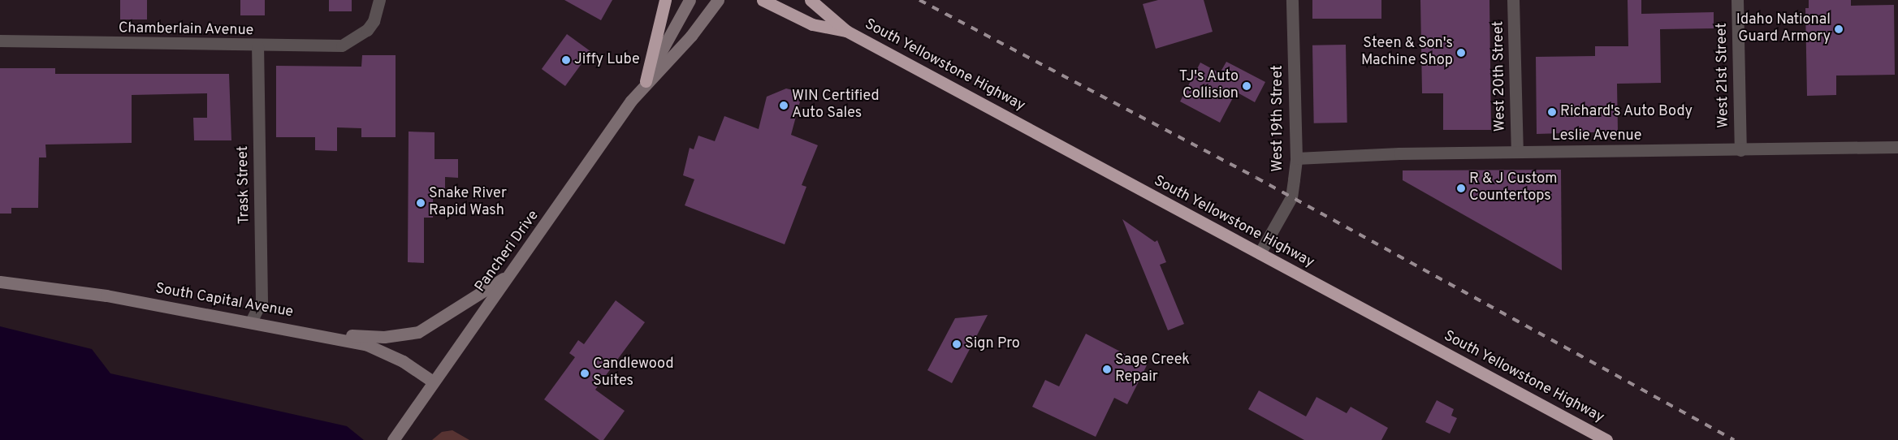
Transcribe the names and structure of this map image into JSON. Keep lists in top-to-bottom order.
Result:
{
  "streets": {
    "highway": ["South Yellowstone Highway"],
    "main road": ["Pancheri Drive", "South Capital Avenue"],
    "street": [
      "Chamberlain Avenue",
      "West 21st Street",
      "West 20th Street",
      "West 19th Street",
      "Leslie Avenue",
      "Trask Street"
    ]
  },
  "crossings": [
    ["Chamberlain Avenue", "Trask Street"],
    ["South Yellowstone Highway", "West 19th Street"],
    ["West 21st Street", "Leslie Avenue"],
    ["West 20th Street", "Leslie Avenue"],
    ["West 19th Street", "Leslie Avenue"],
    ["Trask Street", "South Capital Avenue"],
    ["Pancheri Drive", "South Capital Avenue"]
  ],
  "places": [
    "Idaho National Guard Armory",
    "Steen & Son's Machine Shop",
    "Jiffy Lube",
    "TJ's Auto Collision",
    "WIN Certified Auto Sales",
    "Richard's Auto Body",
    "R & J Custom Countertops",
    "Snake River Rapid Wash",
    "Sign Pro",
    "Sage Creek Repair",
    "Candlewood Suites"
  ]
}
